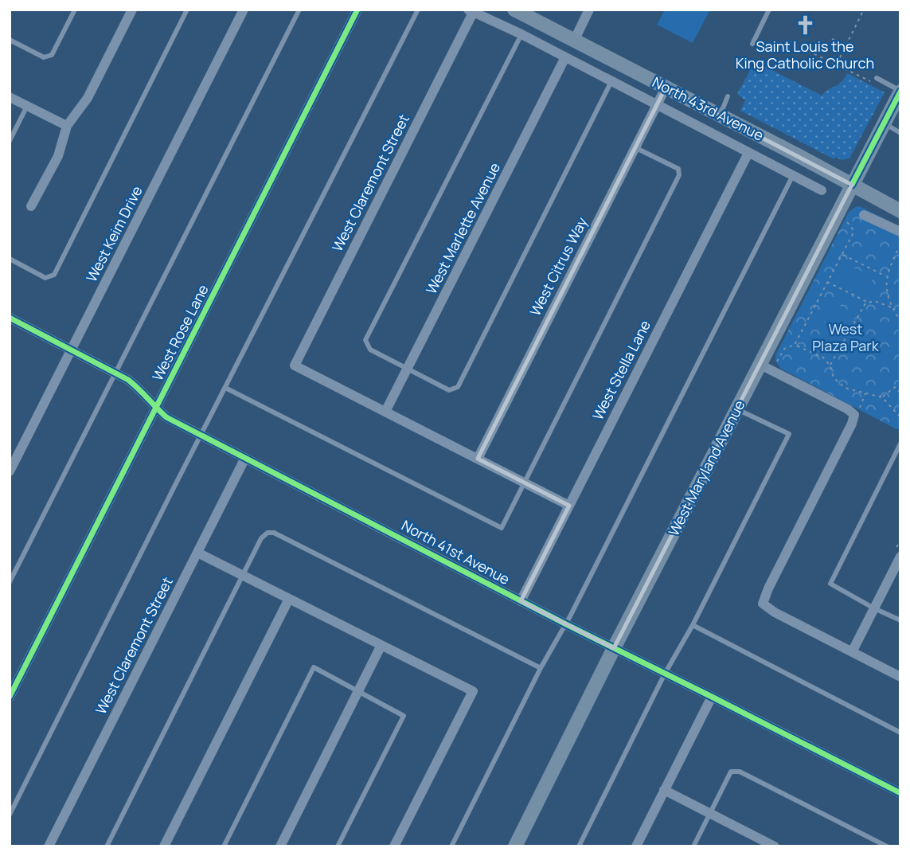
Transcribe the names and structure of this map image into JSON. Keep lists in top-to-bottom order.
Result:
{
  "streets": {
    "street": [
      "North 43rd Avenue",
      "West Claremont Street",
      "West Marlette Avenue",
      "West Keim Drive",
      "West Citrus Way",
      "West Rose Lane",
      "West Stella Lane",
      "West Maryland Avenue",
      "North 41st Avenue"
    ]
  },
  "crossings": [
    ["North 43rd Avenue", "West Claremont Street"],
    ["North 43rd Avenue", "West Marlette Avenue"],
    ["North 43rd Avenue", "West Citrus Way"],
    ["North 43rd Avenue", "West Stella Lane"],
    ["North 43rd Avenue", "West Maryland Avenue"],
    ["West Claremont Street", "West Marlette Avenue"],
    ["West Claremont Street", "North 41st Avenue"],
    ["West Keim Drive", "North 41st Avenue"],
    ["West Rose Lane", "North 41st Avenue"],
    ["West Stella Lane", "North 41st Avenue"],
    ["West Maryland Avenue", "North 41st Avenue"]
  ],
  "parks": ["West Plaza Park"],
  "places": {
    "church": ["Saint Louis the King Catholic Church"]
  }
}
